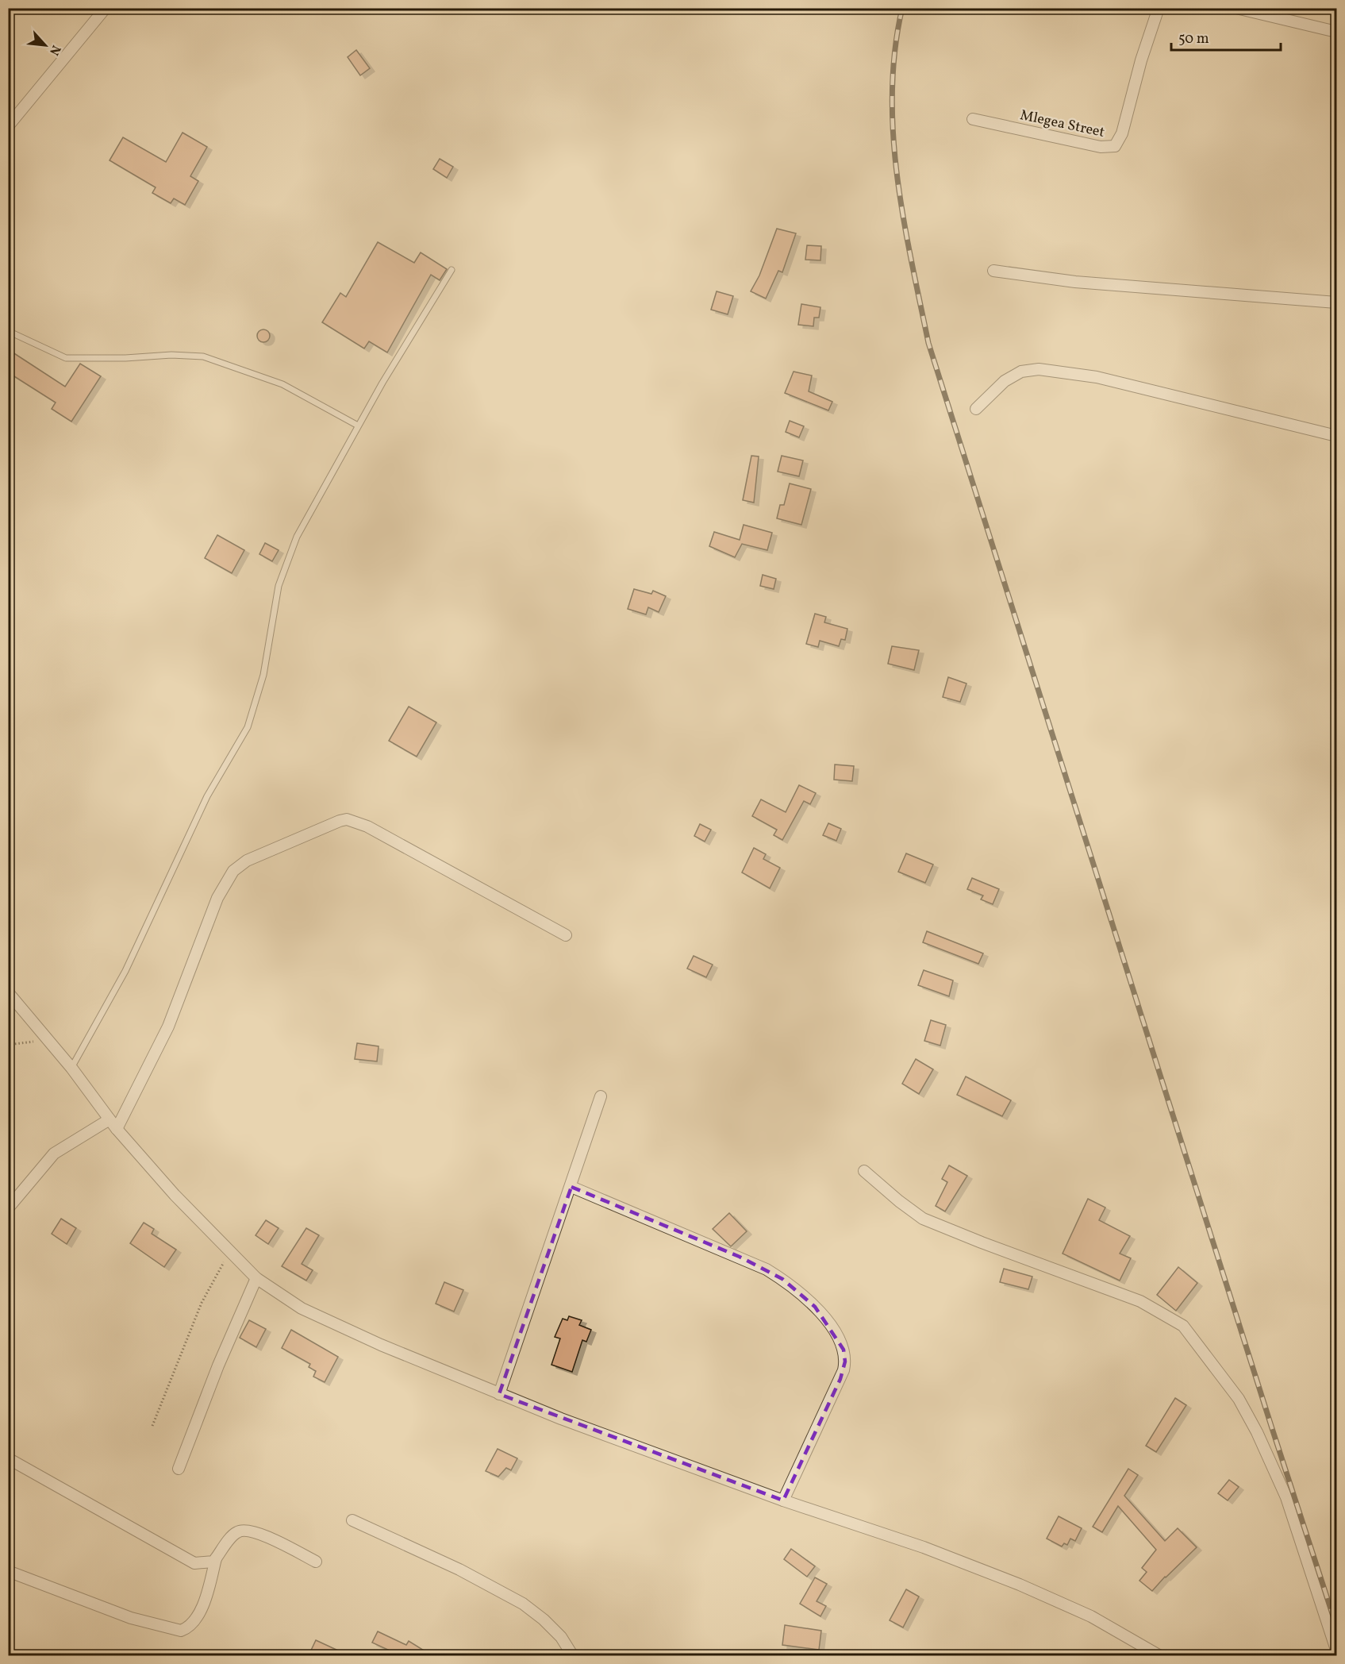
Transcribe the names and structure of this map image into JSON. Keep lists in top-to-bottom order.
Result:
{
  "streets": {
    "street": ["Mlegea Street"]
  },
  "scale_bar": "50 m",
  "north": "bottom right"
}
